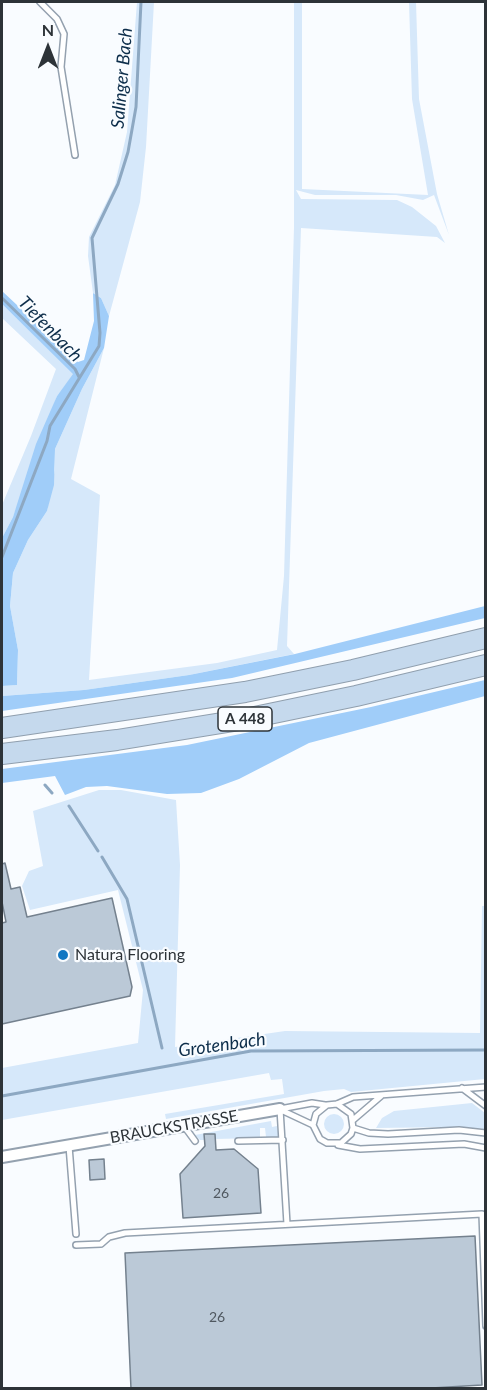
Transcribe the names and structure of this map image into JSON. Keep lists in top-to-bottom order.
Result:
{
  "streets": {
    "highway": ["A 448"],
    "street": ["BRAUCKSTRASSE"]
  },
  "water": ["Salinger Bach", "Tiefenbach", "Grotenbach"],
  "places": ["Natura Flooring"],
  "house_numbers": ["26", "26"],
  "north": "top"
}
